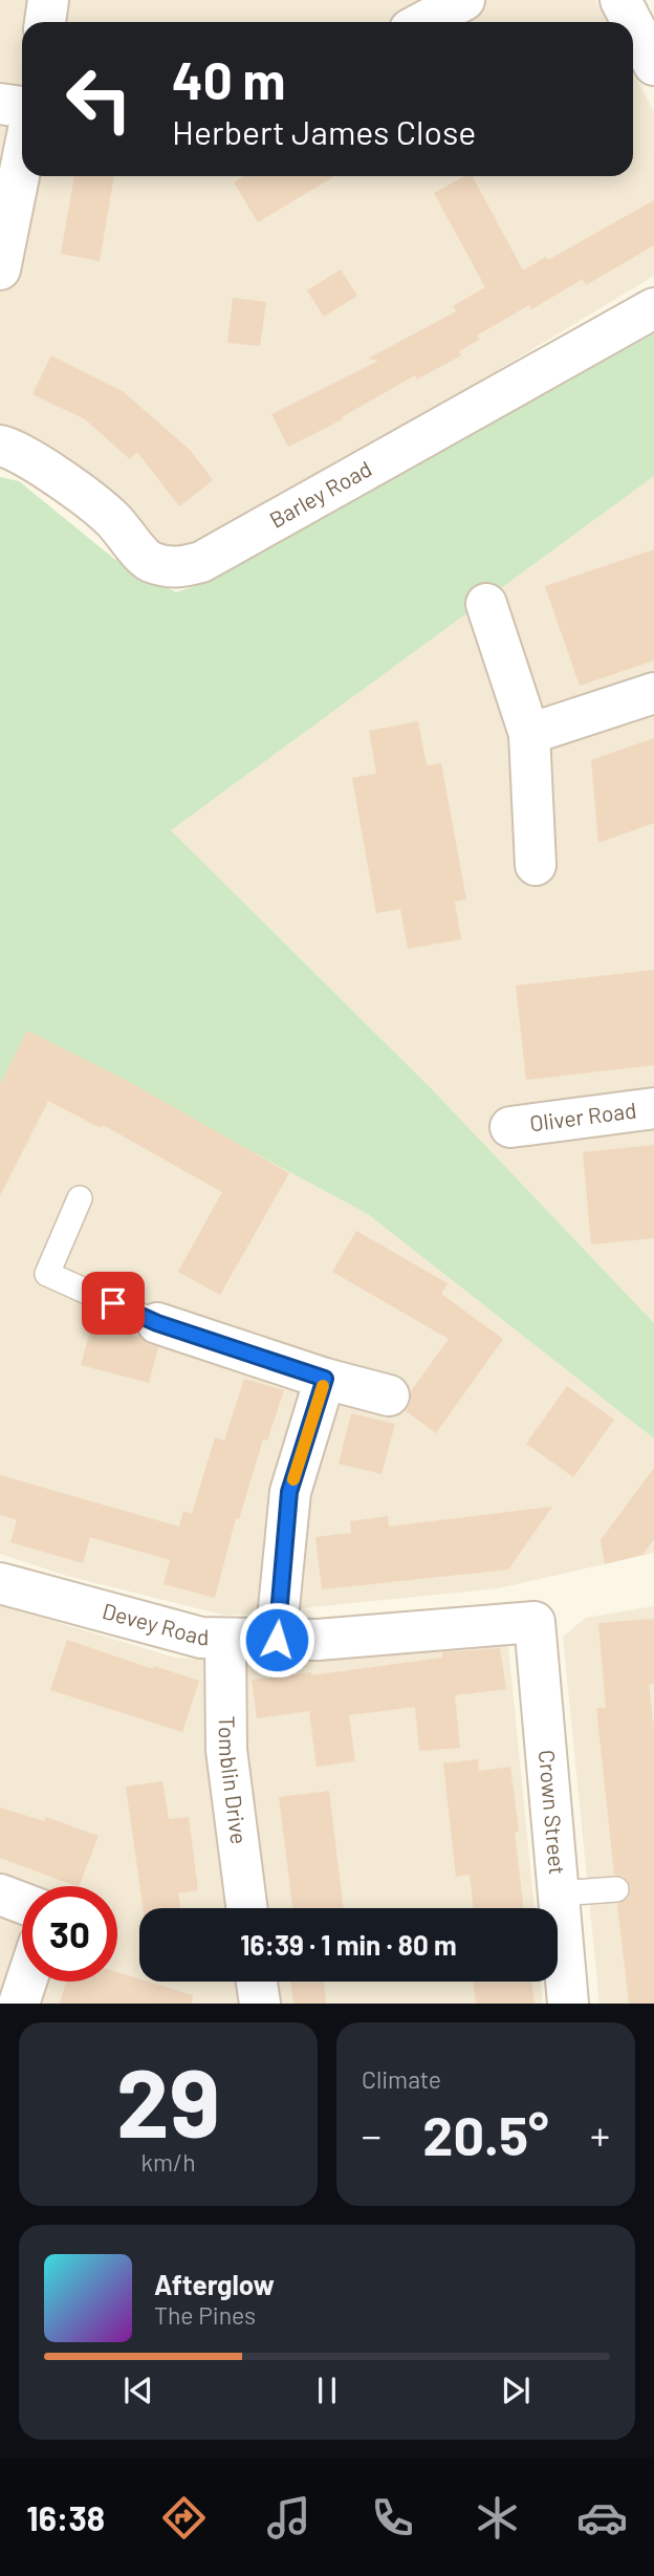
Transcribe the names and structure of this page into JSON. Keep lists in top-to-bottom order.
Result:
{
  "streets": {
    "street": [
      "Barley Road",
      "Oliver Road",
      "Devey Road",
      "Tomblin Drive",
      "Crown Street"
    ]
  },
  "crossings": [
    ["Devey Road", "Tomblin Drive"],
    ["Devey Road", "Crown Street"]
  ],
  "page": {
    "turn": ["40 m", "Herbert James Close"],
    "limit": "30",
    "trip": "16:39 · 1 min · 80 m",
    "tile": [
      ["29", "km/h"],
      "Climate"
    ],
    "heat": ["−", "20.5°", "+"],
    "song": ["Afterglow", "The Pines"],
    "tabs": "16:38"
  }
}
